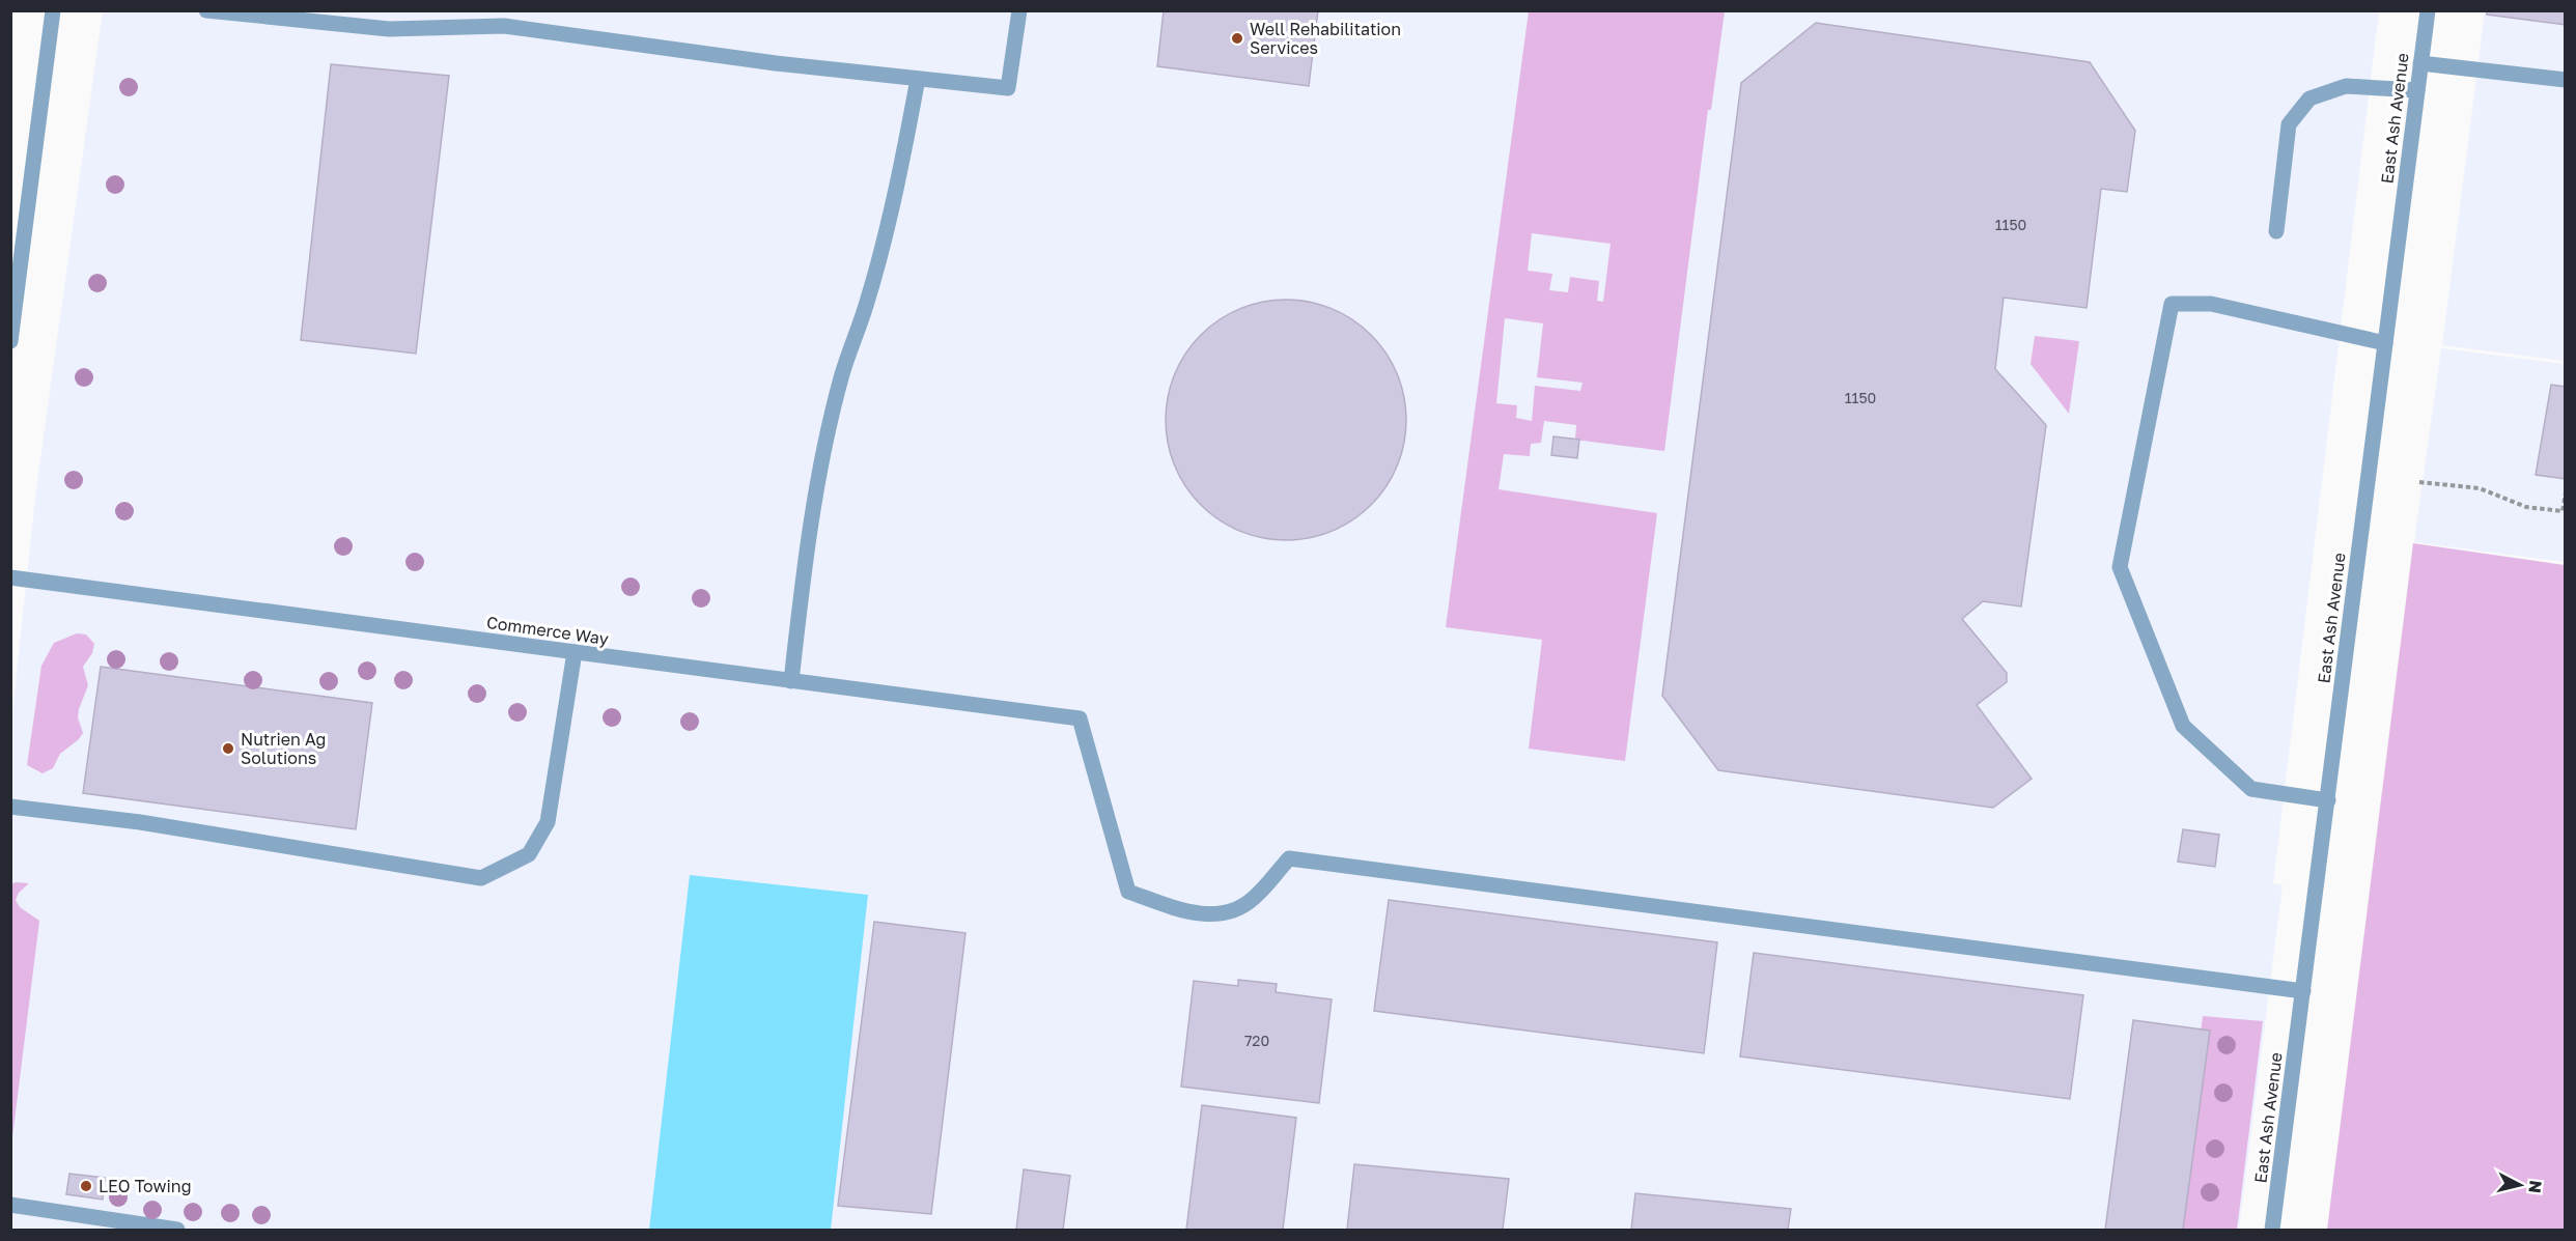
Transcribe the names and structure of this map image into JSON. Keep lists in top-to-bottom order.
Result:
{
  "streets": {
    "street": ["East Ash Avenue", "Commerce Way"]
  },
  "crossings": [
    ["East Ash Avenue", "Commerce Way"]
  ],
  "places": ["Well Rehabilitation Services", "Nutrien Ag Solutions", "LEO Towing"],
  "house_numbers": ["1150", "1150", "720"],
  "north": "right"
}
